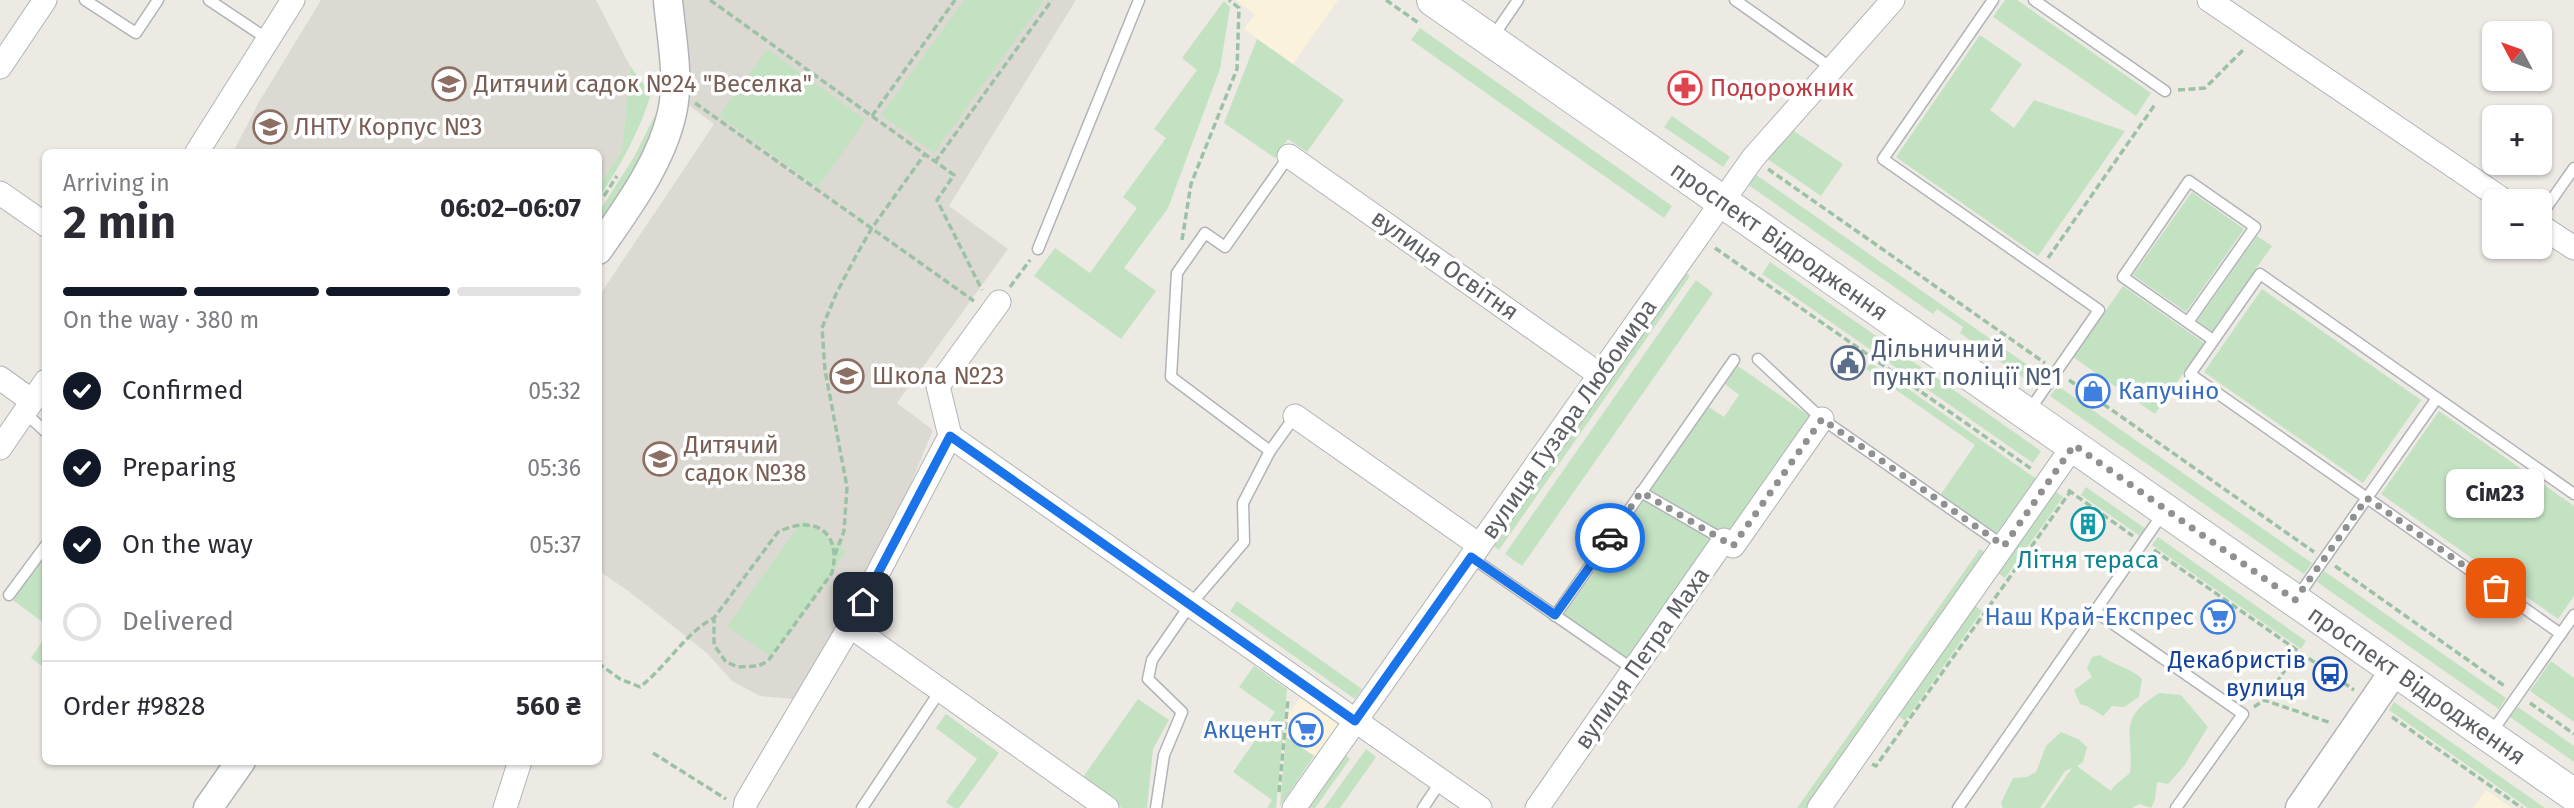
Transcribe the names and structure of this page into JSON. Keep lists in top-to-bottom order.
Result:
{
  "streets": {
    "main road": ["проспект Відродження"],
    "street": ["вулиця Освітня", "вулиця Гузара Любомира", "вулиця Петра Маха"]
  },
  "crossings": [
    ["проспект Відродження", "вулиця Гузара Любомира"],
    ["вулиця Освітня", "вулиця Гузара Любомира"]
  ],
  "places": {
    "school or university": [
      "Дитячий садок №24 \"Веселка\"",
      "ЛНТУ Корпус №3",
      "Школа №23",
      "Дитячий садок №38"
    ],
    "pharmacy": ["Подорожник"],
    "public building": ["Дільничний пункт поліції №1"],
    "shop": ["Капучіно"],
    "building": ["Літня тераса"],
    "other": ["Сім23"],
    "supermarket": ["Наш Край-Експрес", "Акцент"],
    "bus stop": ["Декабристів вулиця"]
  },
  "north": "top left",
  "page": {
    "map_buttons": ["+", "−"],
    "heading": ["2 min", "Arriving in", "06:02–06:07"],
    "panel": ["Order #9828", "560 ₴"],
    "bar": "On the way · 380 m",
    "list": [
      ["Confirmed", "05:32"],
      ["Preparing", "05:36"],
      ["On the way", "05:37"],
      "Delivered"
    ],
    "bubble": "Сім23"
  }
}
